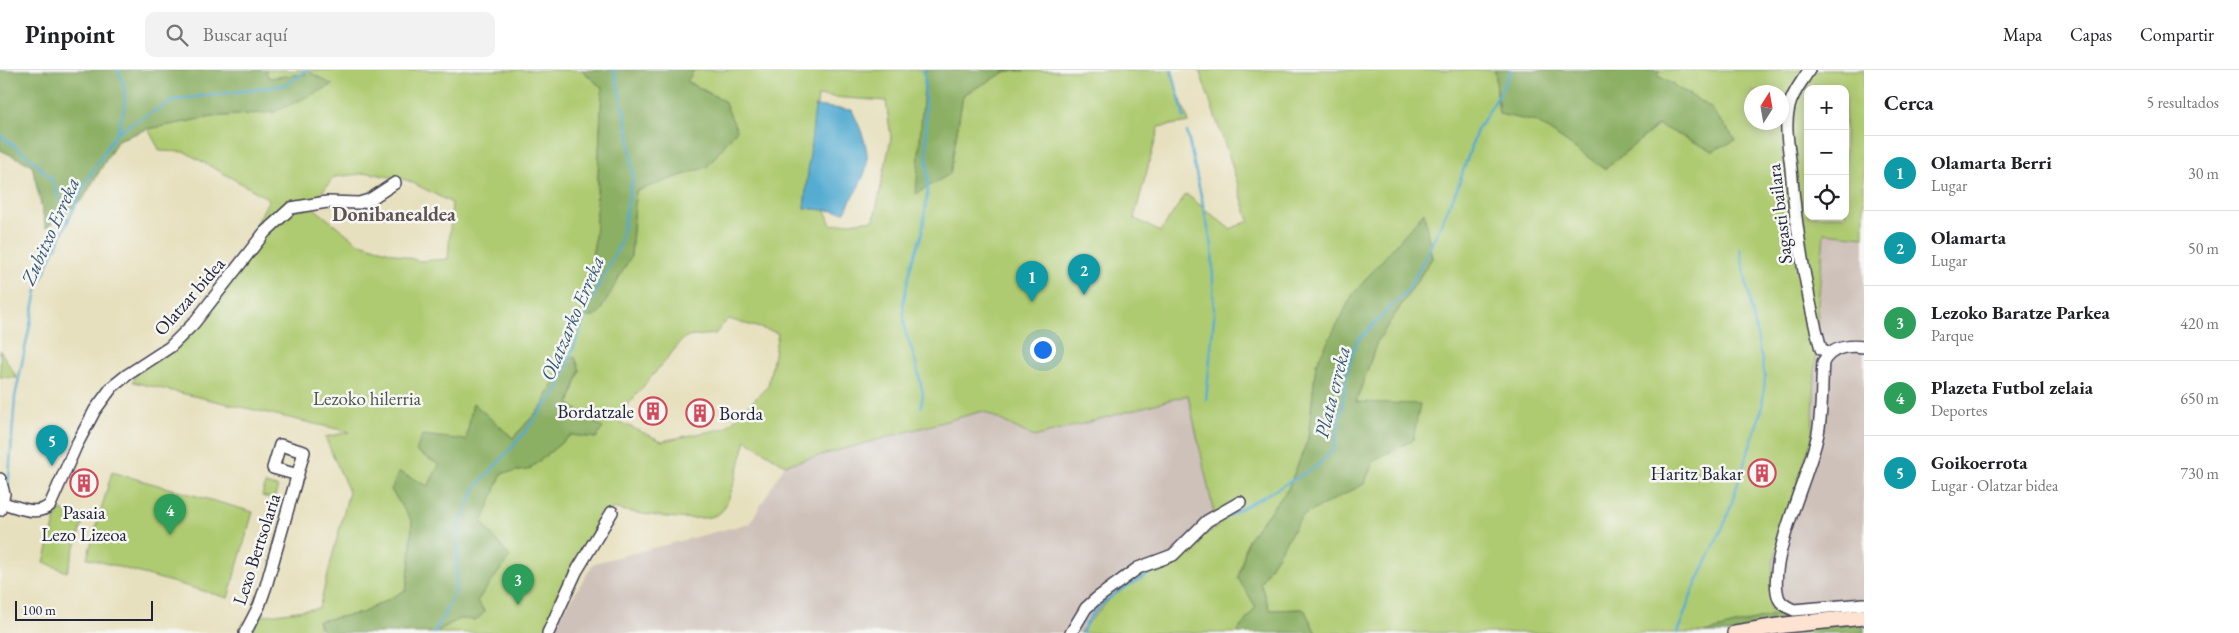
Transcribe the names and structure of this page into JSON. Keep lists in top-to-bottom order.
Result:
{
  "streets": {
    "street": ["Sagasti bailara", "Olatzar bidea", "Lexo Bertsolaria"]
  },
  "districts": ["Donibanealdea"],
  "water": ["Zubitxo Erreka", "Olatzarko Erreka", "Plata erreka"],
  "parks": ["Lezoko hilerria"],
  "places": {
    "building": [
      "Bordatzale",
      "Borda",
      "Haritz Bakar",
      "Pasaia Lezo Lizeoa"
    ]
  },
  "scale_bar": "100 m",
  "north": "top",
  "page": {
    "header": "Pinpoint",
    "search": "Buscar aquí",
    "nav": ["Mapa", "Capas", "Compartir"],
    "heading": ["Cerca", "5 resultados"],
    "map_buttons": ["+", "−"],
    "list": [
      {
        "mark": "1",
        "name": "Olamarta Berri",
        "note": "Lugar",
        "value": "30 m"
      },
      {
        "mark": "2",
        "name": "Olamarta",
        "note": "Lugar",
        "value": "50 m"
      },
      {
        "mark": "3",
        "name": "Lezoko Baratze Parkea",
        "note": "Parque",
        "value": "420 m"
      },
      {
        "mark": "4",
        "name": "Plazeta Futbol zelaia",
        "note": "Deportes",
        "value": "650 m"
      },
      {
        "mark": "5",
        "name": "Goikoerrota",
        "note": "Lugar · Olatzar bidea",
        "value": "730 m"
      }
    ],
    "pins": [
      "2",
      "1",
      "5",
      "4",
      "3"
    ],
    "scale": "100 m"
  }
}
